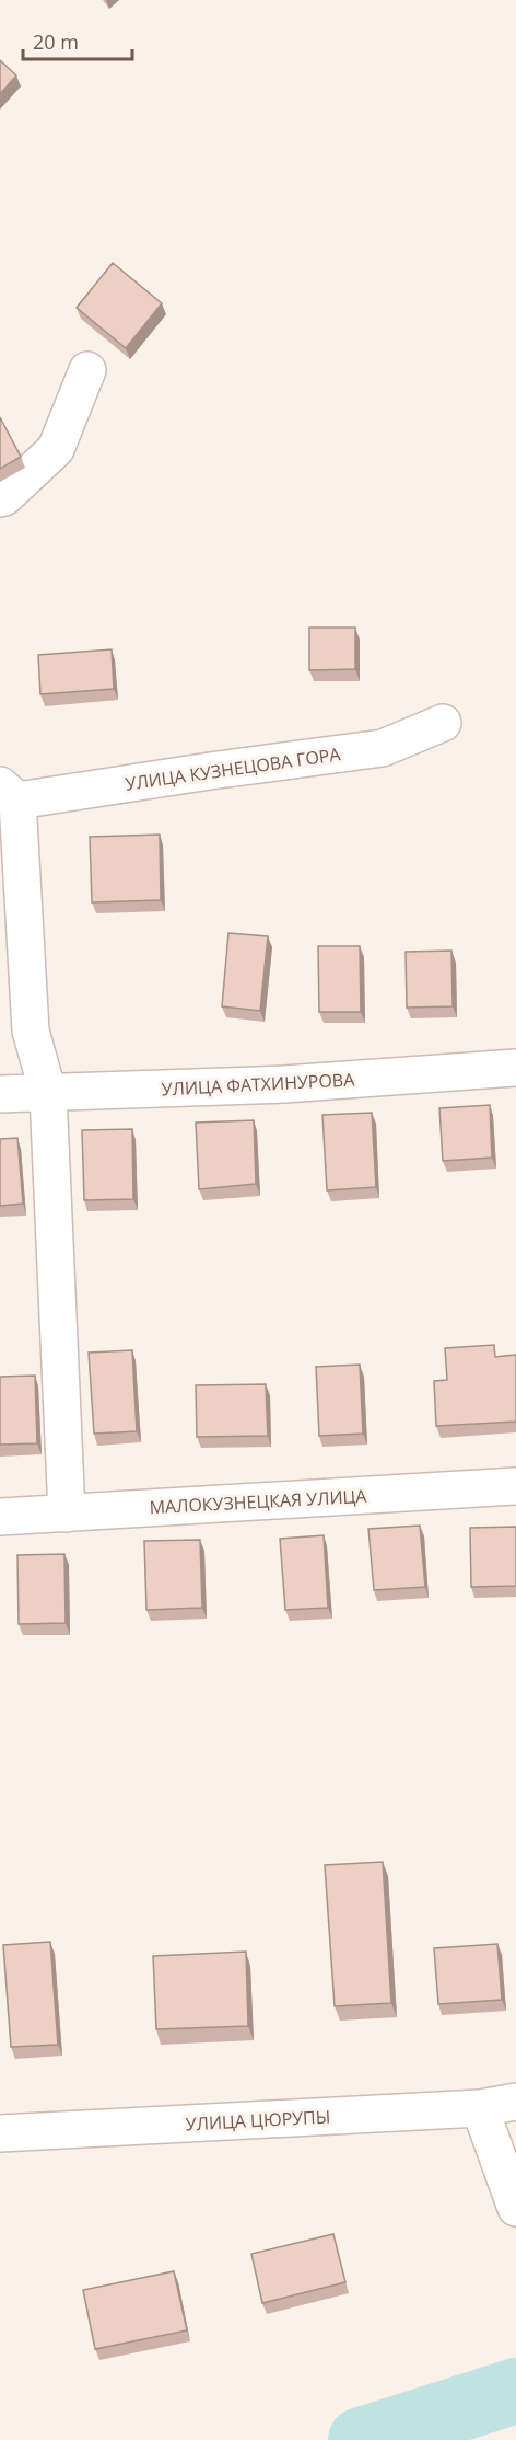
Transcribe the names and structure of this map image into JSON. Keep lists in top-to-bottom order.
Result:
{
  "streets": {
    "street": [
      "УЛИЦА КУЗНЕЦОВА ГОРА",
      "УЛИЦА ФАТХИНУРОВА",
      "МАЛОКУЗНЕЦКАЯ УЛИЦА",
      "УЛИЦА ЦЮРУПЫ"
    ]
  },
  "scale_bar": "20 m"
}
